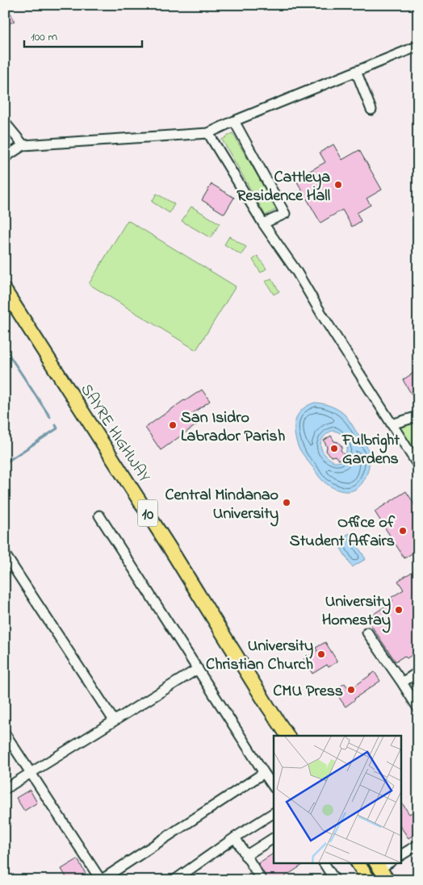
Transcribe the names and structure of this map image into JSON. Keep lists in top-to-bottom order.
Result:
{
  "streets": {
    "highway": ["SAYRE HIGHWAY", "10"]
  },
  "places": [
    "Cattleya Residence Hall",
    "San Isidro Labrador Parish",
    "Fulbright Gardens",
    "Central Mindanao University",
    "Office of Student Affairs",
    "University Homestay",
    "University Christian Church",
    "CMU Press"
  ],
  "scale_bar": "100 m"
}
